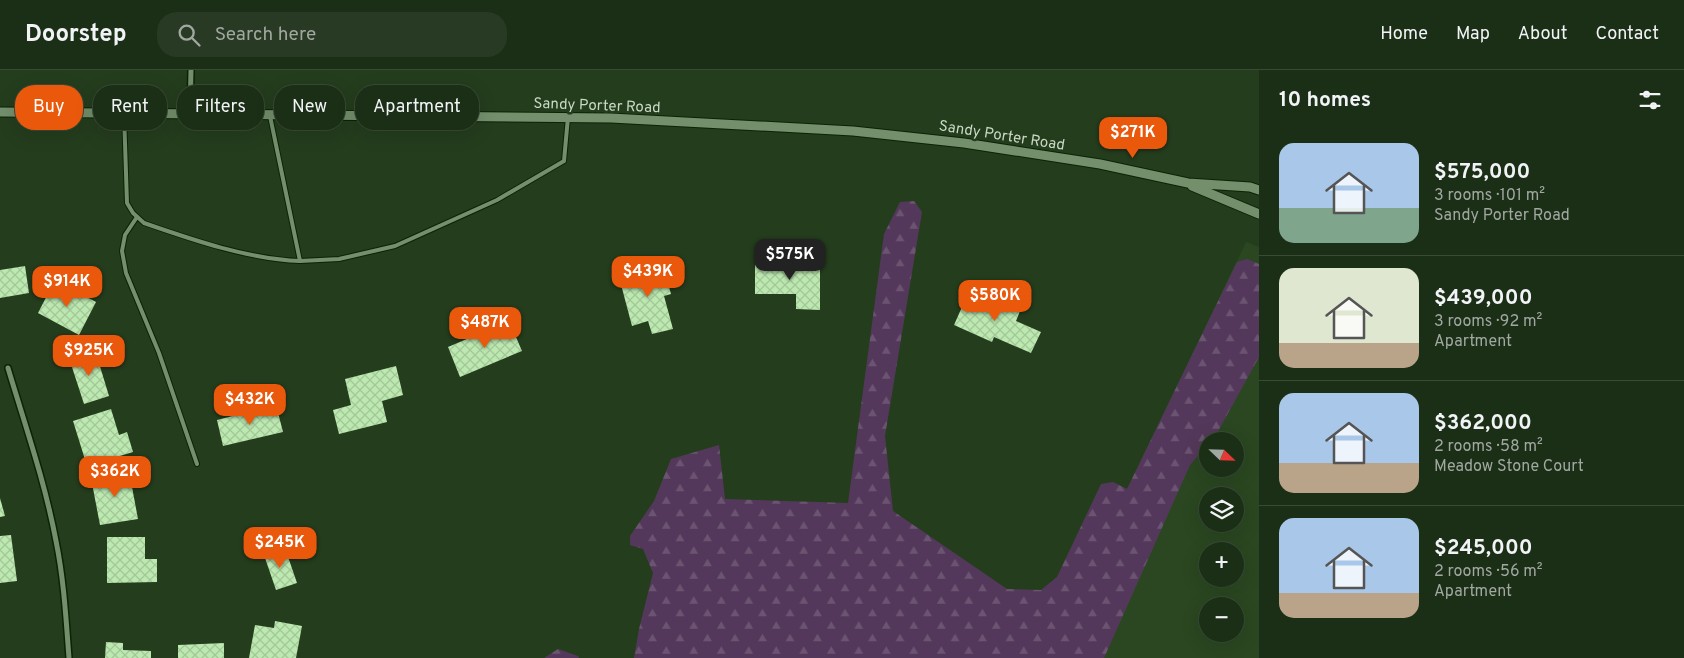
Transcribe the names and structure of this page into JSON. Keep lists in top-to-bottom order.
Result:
{
  "streets": {
    "street": ["Sandy Porter Road"]
  },
  "north": "bottom right",
  "page": {
    "header": "Doorstep",
    "search": "Search here",
    "nav": [
      "Home",
      "Map",
      "About",
      "Contact"
    ],
    "heading": "10 homes",
    "chip": [
      "Buy",
      "Rent",
      "Filters",
      "New",
      "Apartment"
    ],
    "price": [
      "$271K",
      "$575K",
      "$439K",
      "$914K",
      "$580K",
      "$487K",
      "$925K",
      "$432K",
      "$362K",
      "$245K"
    ],
    "list": [
      {
        "name": "$575,000",
        "note": "3 rooms · 101 m² · Sandy Porter Road"
      },
      {
        "name": "$439,000",
        "note": "3 rooms · 92 m² · Apartment"
      },
      {
        "name": "$362,000",
        "note": "2 rooms · 58 m² · Meadow Stone Court"
      },
      {
        "name": "$245,000",
        "note": "2 rooms · 56 m² · Apartment"
      }
    ],
    "map_buttons": ["+", "−"]
  }
}
